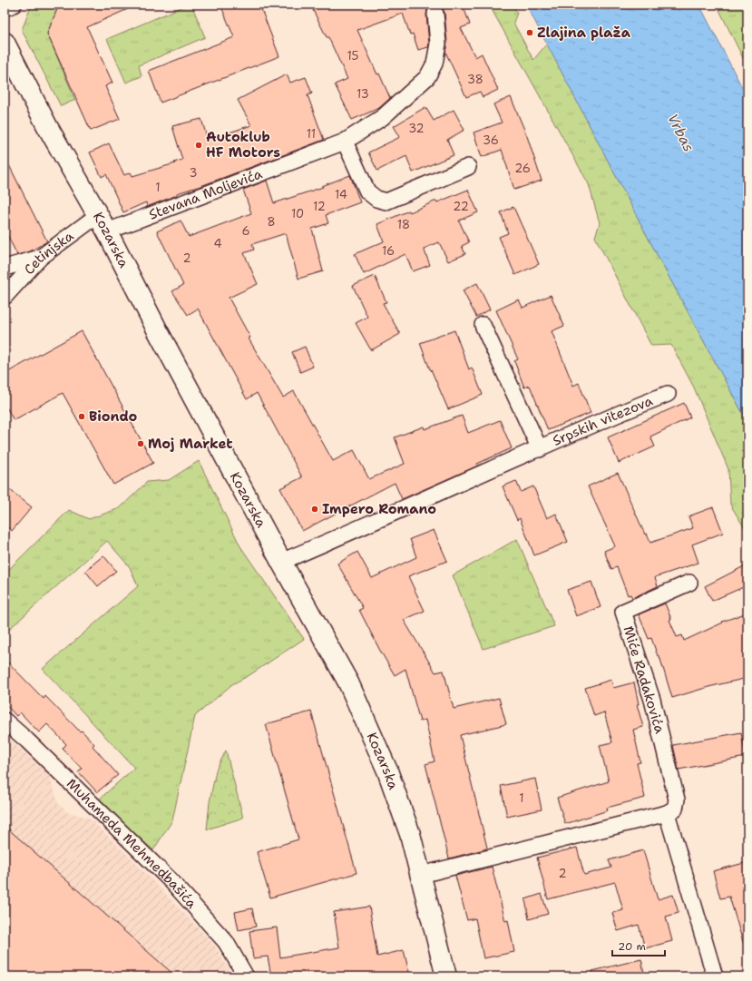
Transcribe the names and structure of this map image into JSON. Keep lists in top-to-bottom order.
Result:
{
  "streets": {
    "main road": ["Kozarska"],
    "street": [
      "Stevana Moljevića",
      "Cetinjska",
      "Srpskih vitezova",
      "Miće Radakovića",
      "Muhameda Mehmedbašića"
    ]
  },
  "crossings": [
    ["Stevana Moljevića", "Kozarska"],
    ["Stevana Moljevića", "Cetinjska"],
    ["Kozarska", "Cetinjska"],
    ["Kozarska", "Srpskih vitezova"]
  ],
  "water": ["Vrbas"],
  "places": [
    "Zlajina plaža",
    "Autoklub HF Motors",
    "Biondo",
    "Moj Market",
    "Impero Romano"
  ],
  "house_numbers": [
    "15",
    "38",
    "13",
    "32",
    "11",
    "36",
    "26",
    "3",
    "1",
    "14",
    "12",
    "22",
    "10",
    "8",
    "18",
    "6",
    "4",
    "16",
    "2",
    "1",
    "2"
  ],
  "scale_bar": "20 m"
}
